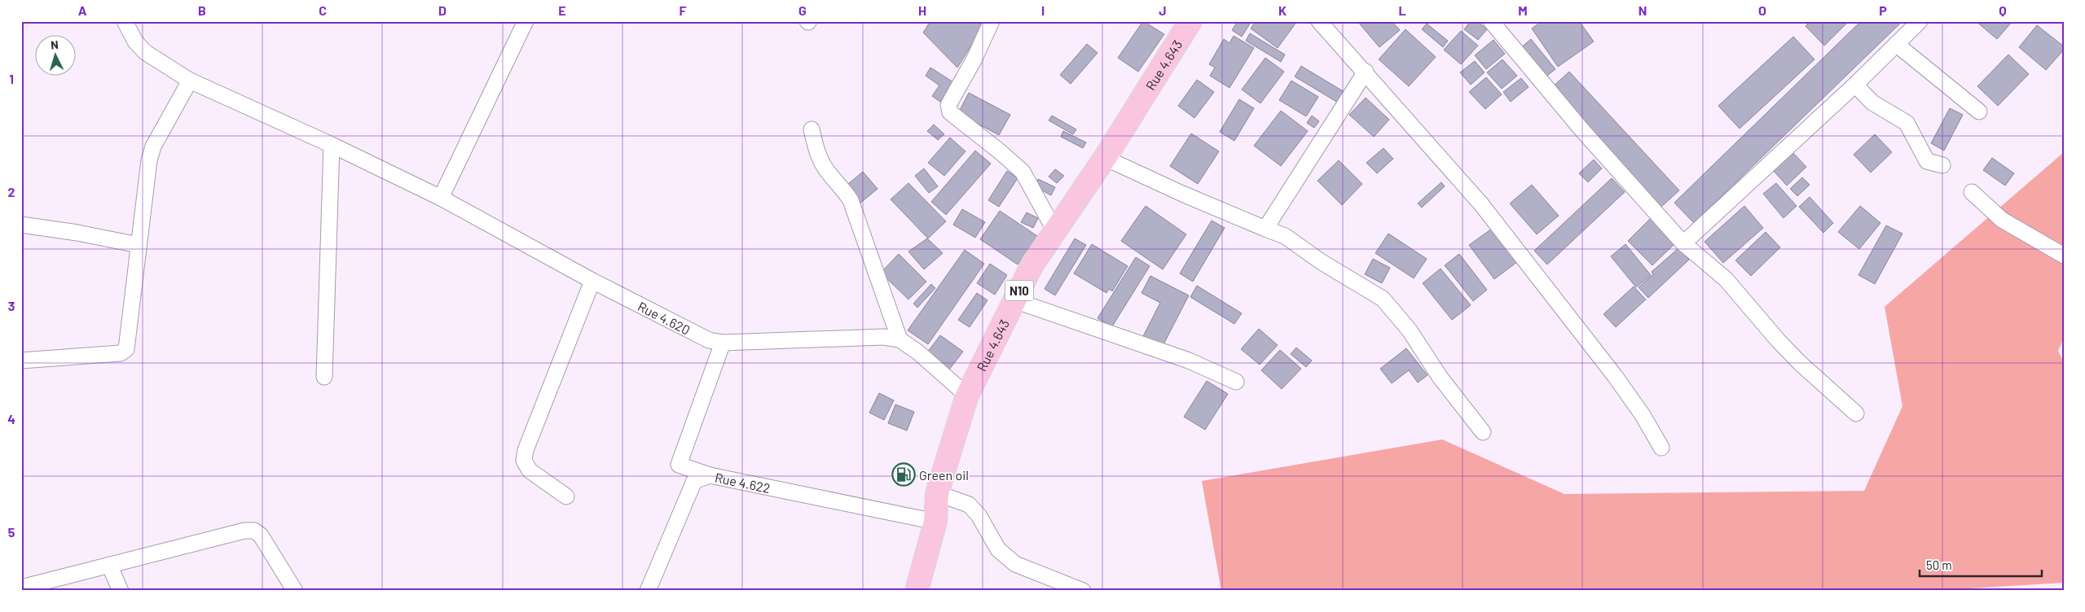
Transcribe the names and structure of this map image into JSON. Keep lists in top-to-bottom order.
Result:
{
  "streets": {
    "highway": ["Rue 4.643", "N10"],
    "street": ["Rue 4.620", "Rue 4.622"]
  },
  "crossings": [
    ["Rue 4.643", "Rue 4.620"],
    ["Rue 4.643", "Rue 4.622"],
    ["Rue 4.620", "Rue 4.622"]
  ],
  "places": {
    "fuel station": ["Green oil"]
  },
  "scale_bar": "50 m",
  "north": "top",
  "grid": {
    "columns": [
      "A",
      "B",
      "C",
      "D",
      "E",
      "F",
      "G",
      "H",
      "I",
      "J",
      "K",
      "L",
      "M",
      "N",
      "O",
      "P",
      "Q"
    ],
    "rows": [
      "1",
      "2",
      "3",
      "4",
      "5"
    ]
  }
}
